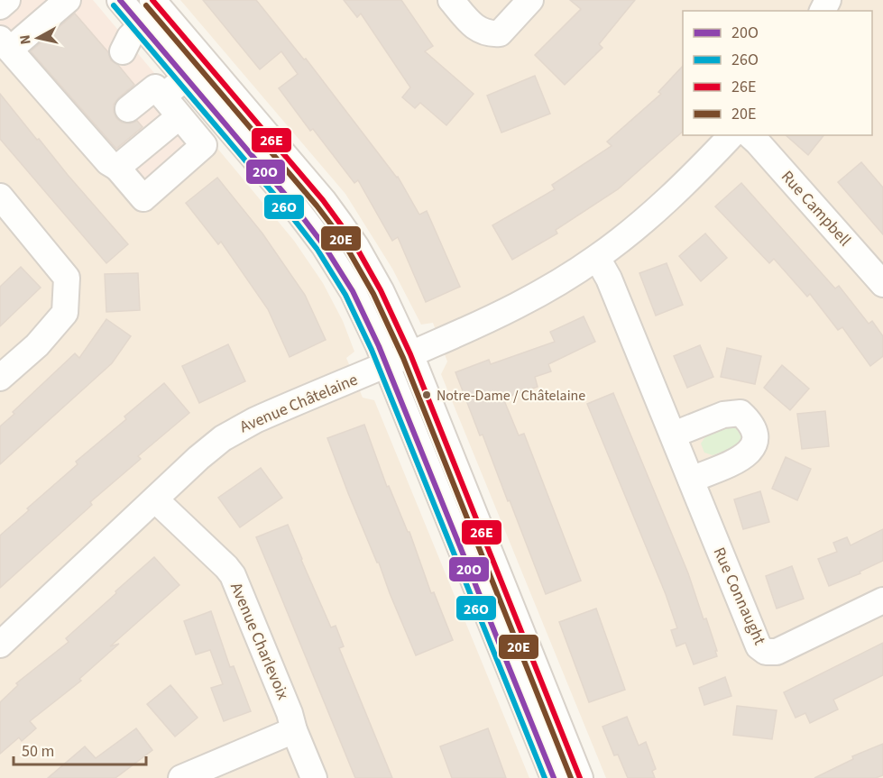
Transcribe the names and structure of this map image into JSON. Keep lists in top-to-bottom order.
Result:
{
  "streets": {
    "street": [
      "Rue Campbell",
      "Avenue Châtelaine",
      "Rue Connaught",
      "Avenue Charlevoix"
    ]
  },
  "crossings": [
    ["Avenue Châtelaine", "Rue Connaught"],
    ["Avenue Châtelaine", "Avenue Charlevoix"]
  ],
  "places": ["Notre-Dame / Châtelaine"],
  "lines": [
    "transit line 20O",
    "transit line 26E",
    "transit line 26O",
    "transit line 20E"
  ],
  "legend": [
    "20O",
    "26O",
    "26E",
    "20E"
  ],
  "scale_bar": "50 m",
  "north": "left"
}
